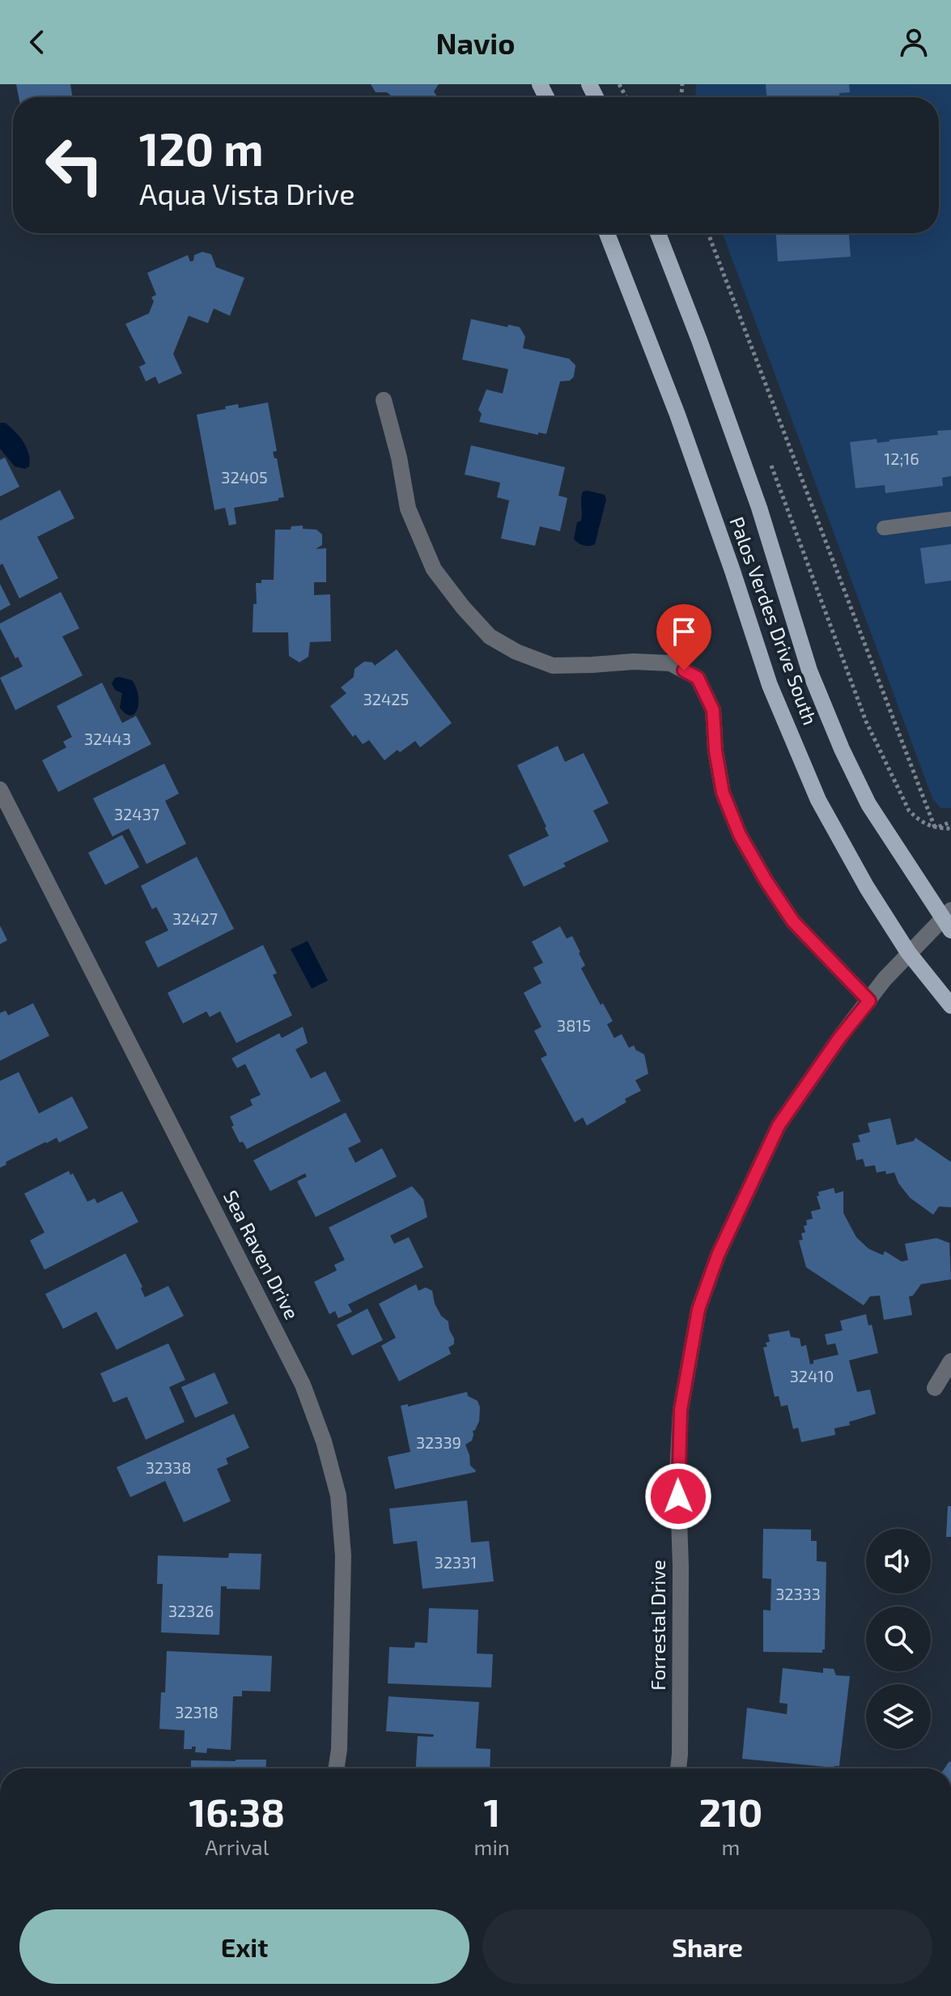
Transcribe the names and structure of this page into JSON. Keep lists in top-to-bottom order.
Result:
{
  "streets": {
    "main road": ["Palos Verdes Drive South"],
    "street": ["Sea Raven Drive", "Forrestal Drive"]
  },
  "crossings": [
    ["Palos Verdes Drive South", "Forrestal Drive"]
  ],
  "house_numbers": [
    "12;16",
    "32405",
    "32425",
    "32443",
    "32437",
    "32427",
    "3815",
    "32410",
    "32339",
    "32338",
    "32331",
    "32333",
    "32326",
    "32318"
  ],
  "page": {
    "header": "Navio",
    "turn": ["120 m", "Aqua Vista Drive"],
    "eta": [
      "16:38",
      "Arrival",
      "1",
      "min",
      "210",
      "m"
    ],
    "buttons": ["Exit", "Share"]
  }
}
